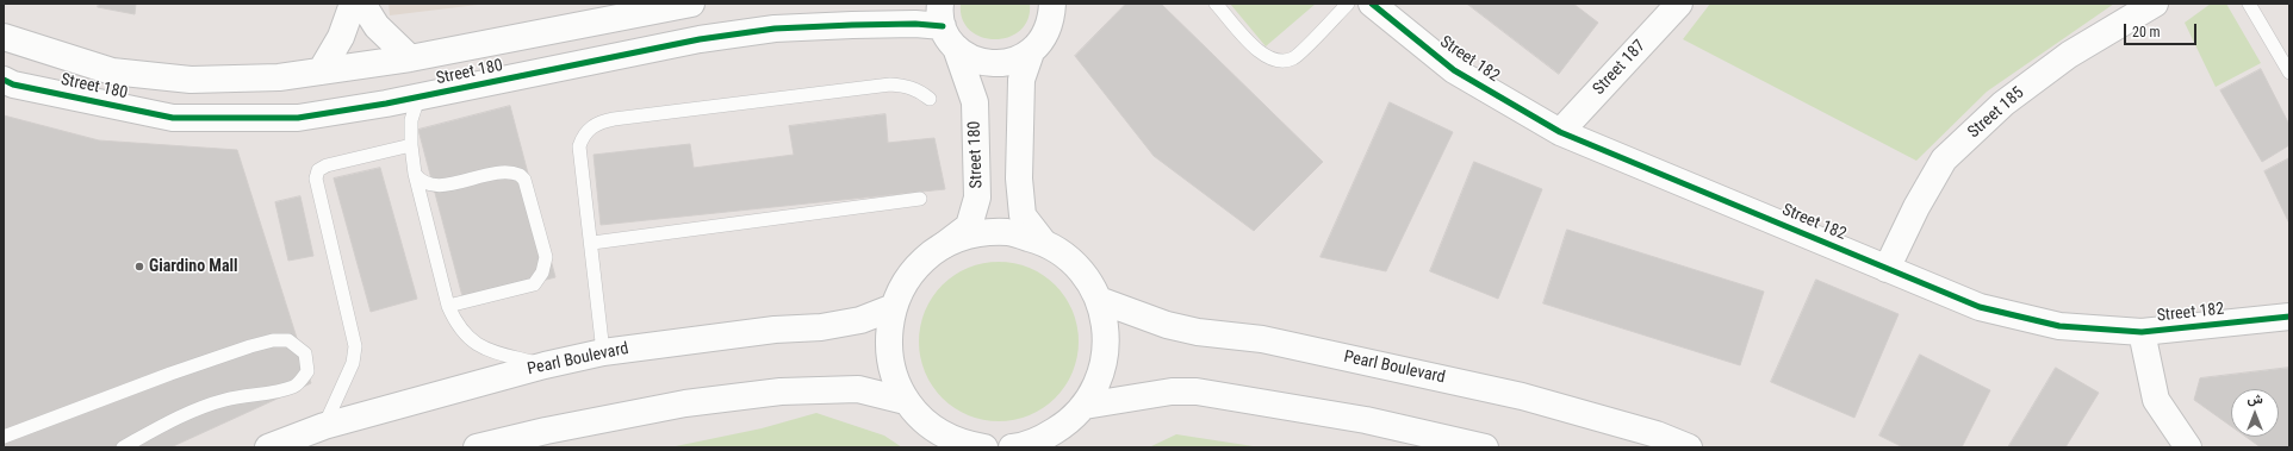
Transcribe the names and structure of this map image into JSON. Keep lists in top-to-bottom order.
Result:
{
  "streets": {
    "street": [
      "Street 182",
      "Street 187",
      "Street 180",
      "Street 185",
      "Pearl Boulevard"
    ]
  },
  "crossings": [
    ["Street 182", "Street 187"],
    ["Street 182", "Street 185"]
  ],
  "places": ["Giardino Mall"],
  "scale_bar": "20 m",
  "north": "top"
}
